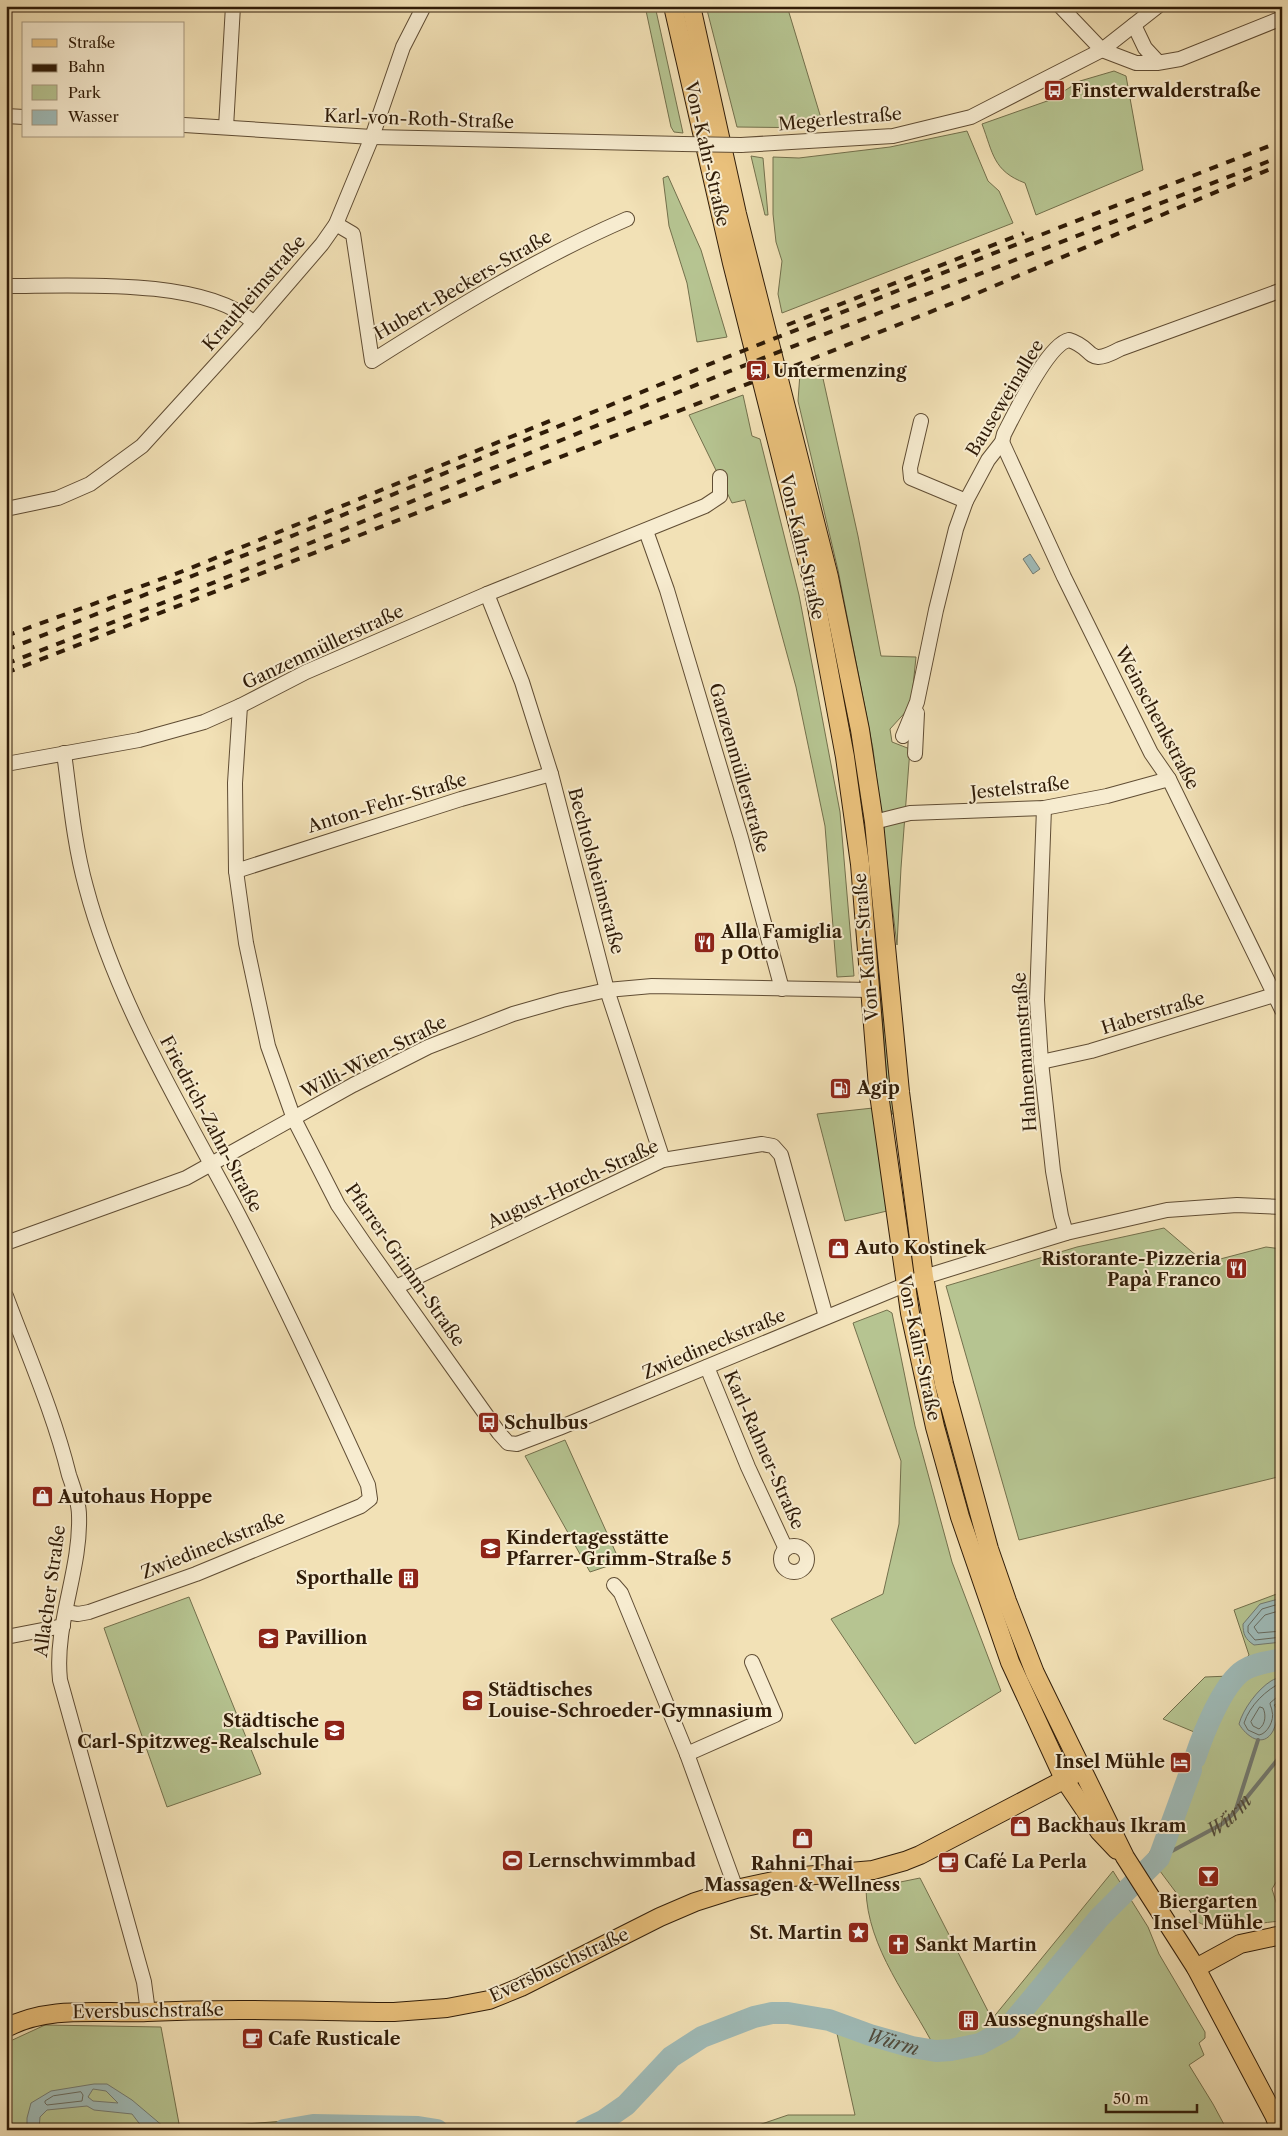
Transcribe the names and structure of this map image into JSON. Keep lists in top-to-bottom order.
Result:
{
  "streets": {
    "main road": ["Von-Kahr-Straße", "Eversbuschstraße"],
    "street": [
      "Karl-von-Roth-Straße",
      "Megerlestraße",
      "Hubert-Beckers-Straße",
      "Krautheimstraße",
      "Bauseweinallee",
      "Ganzenmüllerstraße",
      "Weinschenkstraße",
      "Jestelstraße",
      "Anton-Fehr-Straße",
      "Bechtolsheimstraße",
      "Haberstraße",
      "Hahnemannstraße",
      "Willi-Wien-Straße",
      "Friedrich-Zahn-Straße",
      "August-Horch-Straße",
      "Pfarrer-Grimm-Straße",
      "Zwiedineckstraße",
      "Karl-Rahner-Straße",
      "Allacher Straße"
    ]
  },
  "crossings": [
    ["Karl-von-Roth-Straße", "Megerlestraße"],
    ["Karl-von-Roth-Straße", "Krautheimstraße"],
    ["Von-Kahr-Straße", "Jestelstraße"],
    ["Von-Kahr-Straße", "Willi-Wien-Straße"],
    ["Von-Kahr-Straße", "Zwiedineckstraße"],
    ["Von-Kahr-Straße", "Eversbuschstraße"],
    ["Hubert-Beckers-Straße", "Krautheimstraße"],
    ["Bauseweinallee", "Weinschenkstraße"],
    ["Ganzenmüllerstraße", "Bechtolsheimstraße"],
    ["Ganzenmüllerstraße", "Willi-Wien-Straße"],
    ["Ganzenmüllerstraße", "Friedrich-Zahn-Straße"],
    ["Ganzenmüllerstraße", "Pfarrer-Grimm-Straße"],
    ["Weinschenkstraße", "Jestelstraße"],
    ["Weinschenkstraße", "Haberstraße"],
    ["Jestelstraße", "Hahnemannstraße"],
    ["Anton-Fehr-Straße", "Bechtolsheimstraße"],
    ["Anton-Fehr-Straße", "Pfarrer-Grimm-Straße"],
    ["Bechtolsheimstraße", "Willi-Wien-Straße"],
    ["Bechtolsheimstraße", "August-Horch-Straße"],
    ["Haberstraße", "Hahnemannstraße"],
    ["Hahnemannstraße", "Zwiedineckstraße"],
    ["Willi-Wien-Straße", "Friedrich-Zahn-Straße"],
    ["Willi-Wien-Straße", "Pfarrer-Grimm-Straße"],
    ["Friedrich-Zahn-Straße", "Zwiedineckstraße"],
    ["August-Horch-Straße", "Pfarrer-Grimm-Straße"],
    ["August-Horch-Straße", "Zwiedineckstraße"],
    ["Pfarrer-Grimm-Straße", "Zwiedineckstraße"],
    ["Zwiedineckstraße", "Karl-Rahner-Straße"],
    ["Zwiedineckstraße", "Allacher Straße"],
    ["Allacher Straße", "Eversbuschstraße"]
  ],
  "water": ["Würm"],
  "places": {
    "bus stop": ["Finsterwalderstraße", "Schulbus"],
    "station": ["Untermenzing"],
    "restaurant": ["Alla Famiglia p Otto", "Ristorante-Pizzeria Papà Franco"],
    "fuel station": ["Agip"],
    "shop": [
      "Auto Kostinek",
      "Autohaus Hoppe",
      "Backhaus Ikram",
      "Rahni Thai Massagen & Wellness"
    ],
    "school or university": [
      "Kindertagesstätte Pfarrer-Grimm-Straße 5",
      "Pavillion",
      "Städtisches Louise-Schroeder-Gymnasium",
      "Städtische Carl-Spitzweg-Realschule"
    ],
    "building": ["Sporthalle", "Aussegnungshalle"],
    "hotel": ["Insel Mühle"],
    "sports": ["Lernschwimmbad"],
    "cafe": ["Café La Perla", "Cafe Rusticale"],
    "bar": ["Biergarten Insel Mühle"],
    "place": ["St. Martin"],
    "church": ["Sankt Martin"]
  },
  "legend": [
    "Straße",
    "Bahn",
    "Park",
    "Wasser"
  ],
  "scale_bar": "50 m"
}
